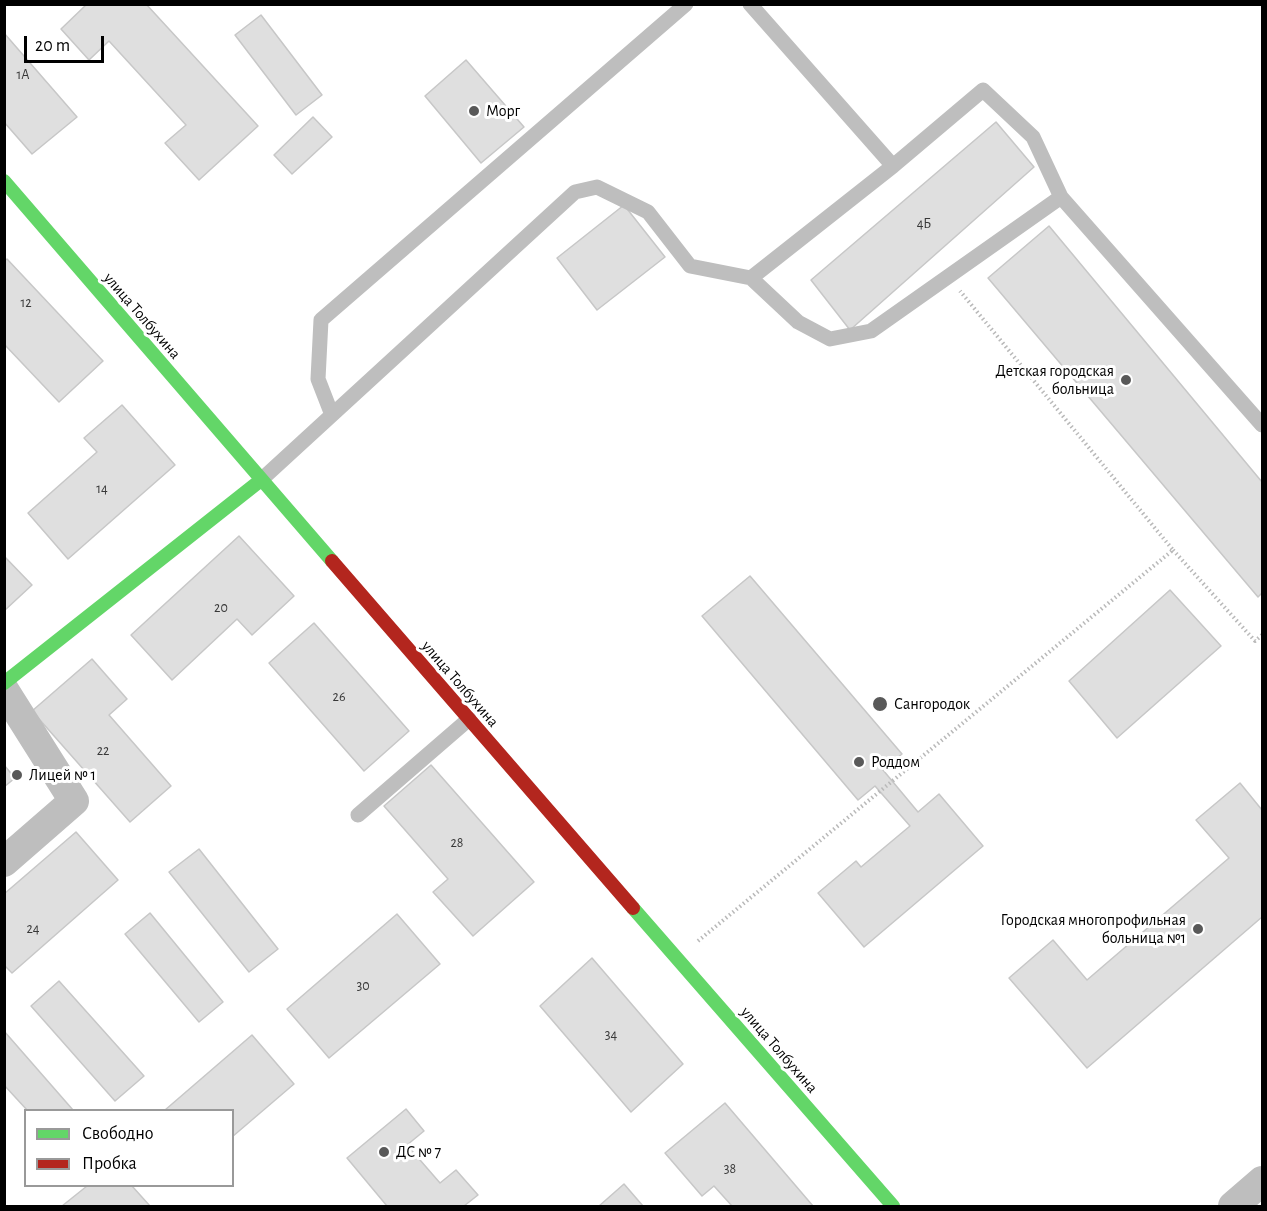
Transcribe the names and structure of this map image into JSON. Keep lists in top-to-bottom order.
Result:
{
  "streets": {
    "street": ["улица Толбухина"]
  },
  "places": [
    "Морг",
    "Детская городская больница",
    "Сангородок",
    "Роддом",
    "Лицей № 1",
    "Городская многопрофильная больница №1",
    "ДС № 7"
  ],
  "house_numbers": [
    "1А",
    "4Б",
    "12",
    "14",
    "20",
    "26",
    "22",
    "28",
    "24",
    "30",
    "34",
    "38"
  ],
  "legend": ["Свободно", "Пробка"],
  "scale_bar": "20 m"
}
